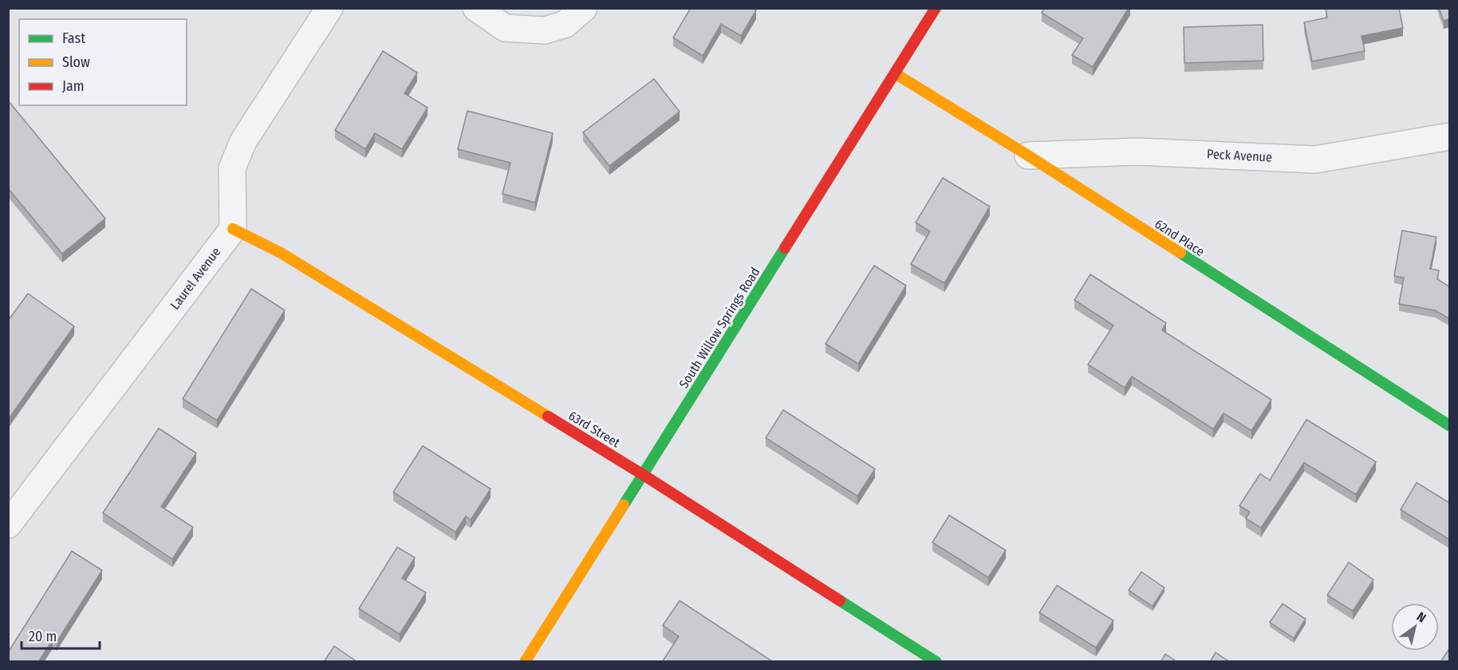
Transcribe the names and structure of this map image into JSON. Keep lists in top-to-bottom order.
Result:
{
  "streets": {
    "street": [
      "Peck Avenue",
      "62nd Place",
      "Laurel Avenue",
      "South Willow Springs Road",
      "63rd Street"
    ]
  },
  "crossings": [
    ["Peck Avenue", "62nd Place"],
    ["62nd Place", "South Willow Springs Road"],
    ["Laurel Avenue", "63rd Street"],
    ["South Willow Springs Road", "63rd Street"]
  ],
  "legend": ["Fast", "Slow", "Jam"],
  "scale_bar": "20 m",
  "north": "top right"
}
